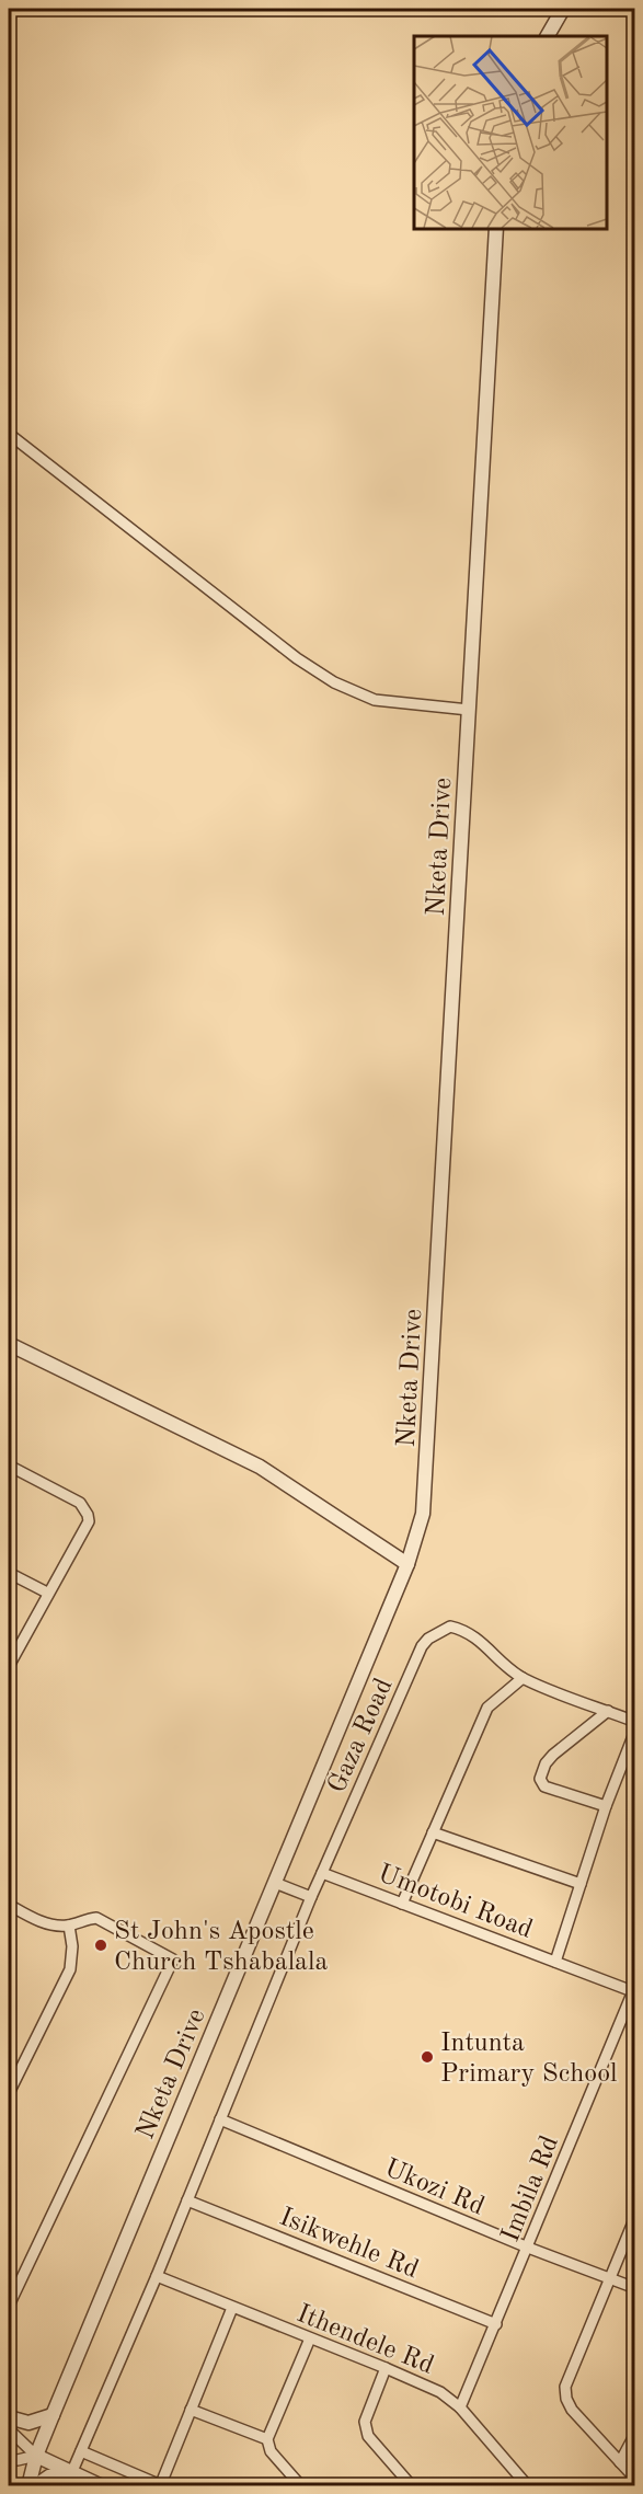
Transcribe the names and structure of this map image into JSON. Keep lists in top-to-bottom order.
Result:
{
  "streets": {
    "street": [
      "Nketa Drive",
      "Gaza Road",
      "Umotobi Road",
      "Ukozi Rd",
      "Imbila Rd",
      "Isikwehle Rd",
      "Ithendele Rd"
    ]
  },
  "crossings": [
    ["Gaza Road", "Umotobi Road"],
    ["Umotobi Road", "Imbila Rd"],
    ["Ukozi Rd", "Imbila Rd"],
    ["Imbila Rd", "Isikwehle Rd"],
    ["Imbila Rd", "Ithendele Rd"]
  ],
  "places": ["St John's Apostle Church Tshabalala", "Intunta Primary School"]
}
